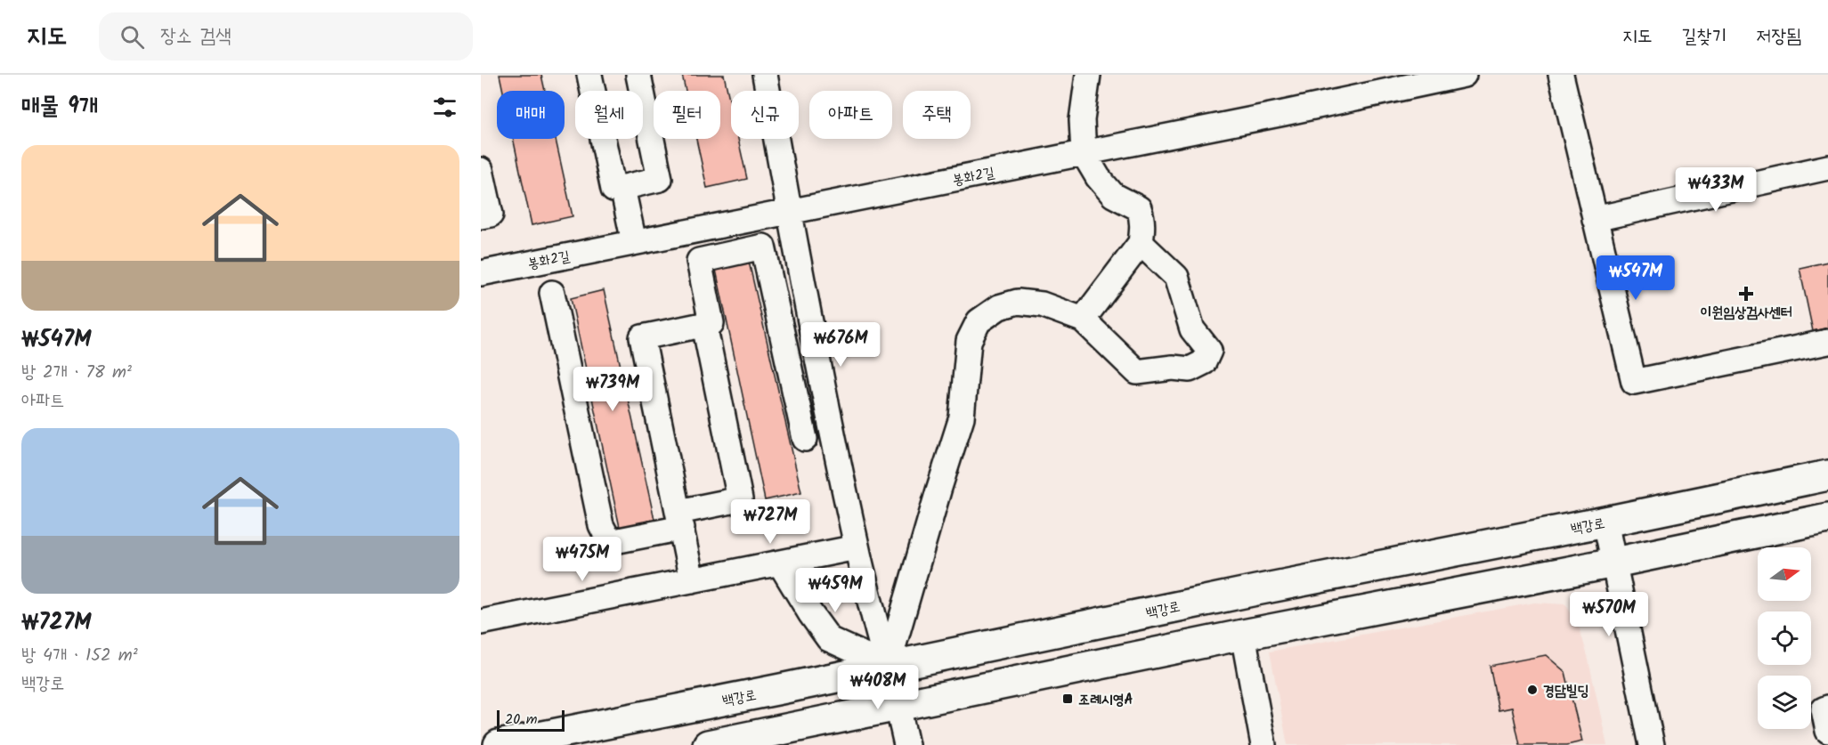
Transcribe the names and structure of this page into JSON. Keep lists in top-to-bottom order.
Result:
{
  "streets": {
    "main road": ["백강로"],
    "street": ["봉화2길"]
  },
  "places": {
    "health": ["이원임상검사센터"],
    "other": ["경담빌딩"],
    "transit": ["조례시영A"]
  },
  "scale_bar": "20 m",
  "north": "right",
  "page": {
    "header": "지도",
    "search": "장소 검색",
    "nav": ["지도", "길찾기", "저장됨"],
    "heading": "매물 9개",
    "chip": [
      "매매",
      "월세",
      "필터",
      "신규",
      "아파트",
      "주택"
    ],
    "list": [
      {
        "name": "₩547M",
        "note": "방 2개 · 78 m² · 아파트"
      },
      {
        "name": "₩727M",
        "note": "방 4개 · 152 m² · 백강로"
      }
    ],
    "price": [
      "₩433M",
      "₩547M",
      "₩676M",
      "₩739M",
      "₩727M",
      "₩475M",
      "₩459M",
      "₩570M",
      "₩408M"
    ],
    "scale": "20 m"
  }
}
